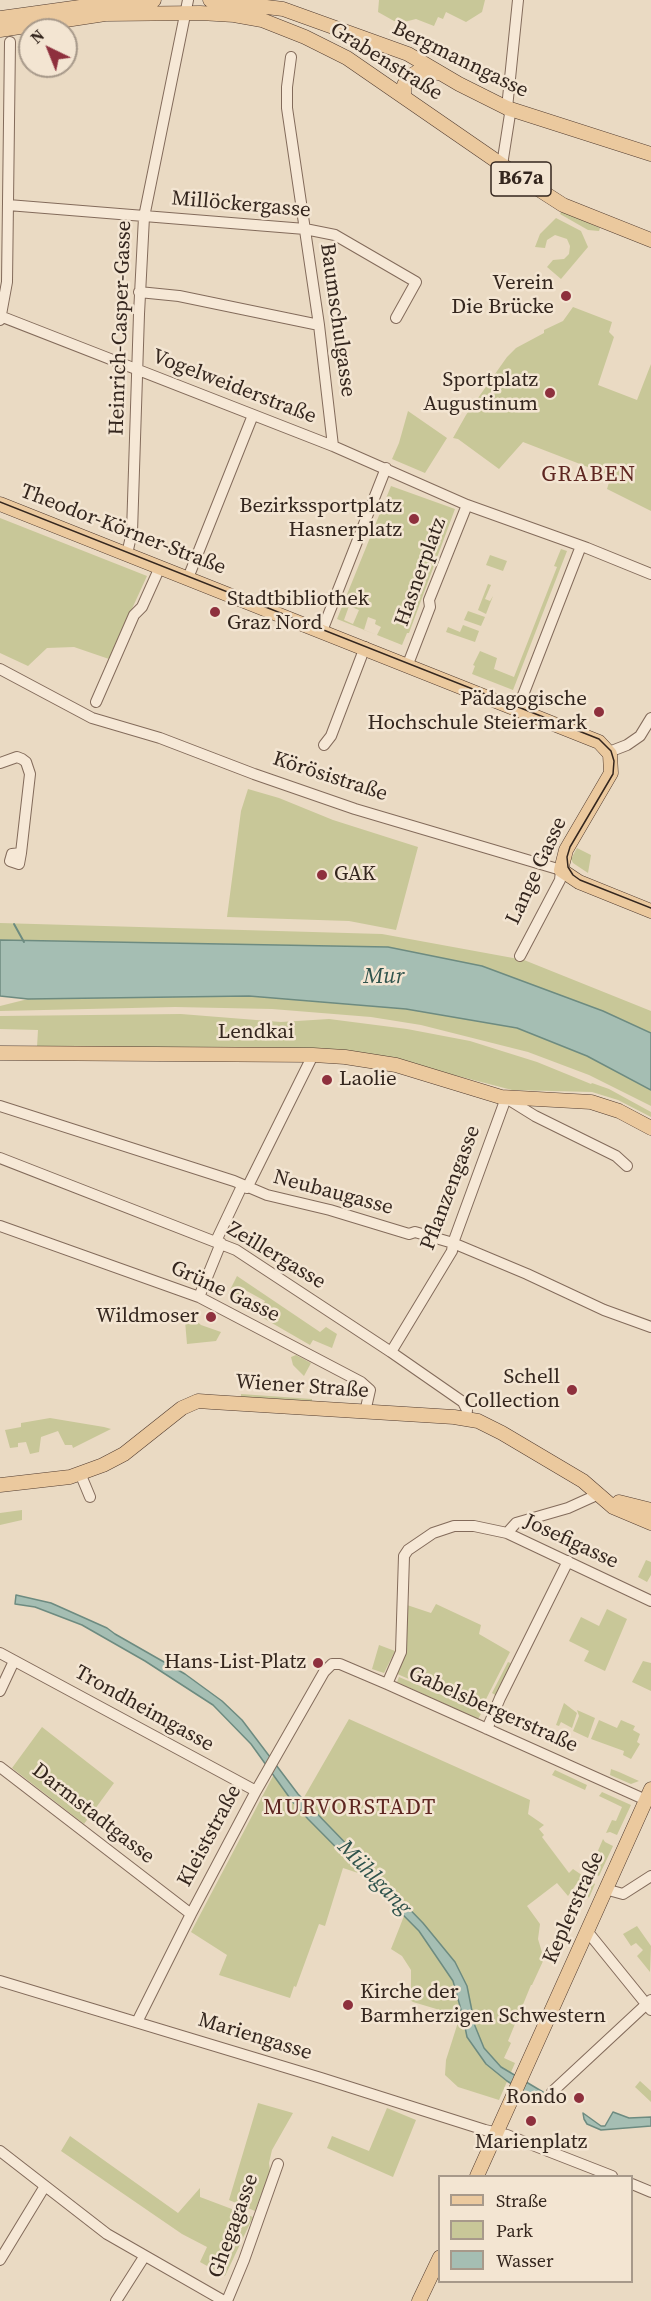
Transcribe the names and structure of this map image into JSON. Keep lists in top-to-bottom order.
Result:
{
  "streets": {
    "main road": [
      "Bergmanngasse",
      "Grabenstraße",
      "B67a",
      "Theodor-Körner-Straße",
      "Körösistraße",
      "Lange Gasse",
      "Lendkai",
      "Wiener Straße",
      "Keplerstraße"
    ],
    "street": [
      "Millöckergasse",
      "Baumschulgasse",
      "Heinrich-Casper-Gasse",
      "Vogelweiderstraße",
      "Hasnerplatz",
      "Pflanzengasse",
      "Neubaugasse",
      "Zeillergasse",
      "Grüne Gasse",
      "Josefigasse",
      "Trondheimgasse",
      "Gabelsbergerstraße",
      "Darmstadtgasse",
      "Kleiststraße",
      "Mariengasse",
      "Ghegagasse"
    ]
  },
  "crossings": [
    ["Grabenstraße", "Heinrich-Casper-Gasse"],
    ["Millöckergasse", "Baumschulgasse"],
    ["Millöckergasse", "Heinrich-Casper-Gasse"],
    ["Baumschulgasse", "Vogelweiderstraße"],
    ["Heinrich-Casper-Gasse", "Vogelweiderstraße"],
    ["Heinrich-Casper-Gasse", "Theodor-Körner-Straße"],
    ["Vogelweiderstraße", "Hasnerplatz"],
    ["Theodor-Körner-Straße", "Hasnerplatz"],
    ["Theodor-Körner-Straße", "Lange Gasse"],
    ["Körösistraße", "Lange Gasse"],
    ["Lendkai", "Pflanzengasse"],
    ["Pflanzengasse", "Neubaugasse"],
    ["Pflanzengasse", "Zeillergasse"],
    ["Zeillergasse", "Wiener Straße"],
    ["Grüne Gasse", "Wiener Straße"],
    ["Josefigasse", "Gabelsbergerstraße"],
    ["Trondheimgasse", "Kleiststraße"],
    ["Gabelsbergerstraße", "Kleiststraße"],
    ["Gabelsbergerstraße", "Keplerstraße"],
    ["Darmstadtgasse", "Kleiststraße"],
    ["Kleiststraße", "Mariengasse"],
    ["Keplerstraße", "Mariengasse"]
  ],
  "districts": ["GRABEN", "MURVORSTADT"],
  "water": ["Mur", "Mühlgang"],
  "places": [
    "Verein Die Brücke",
    "Sportplatz Augustinum",
    "Bezirkssportplatz Hasnerplatz",
    "Stadtbibliothek Graz Nord",
    "Pädagogische Hochschule Steiermark",
    "GAK",
    "Laolie",
    "Wildmoser",
    "Schell Collection",
    "Hans-List-Platz",
    "Kirche der Barmherzigen Schwestern",
    "Rondo",
    "Marienplatz"
  ],
  "legend": ["Straße", "Park", "Wasser"],
  "north": "top left"
}
